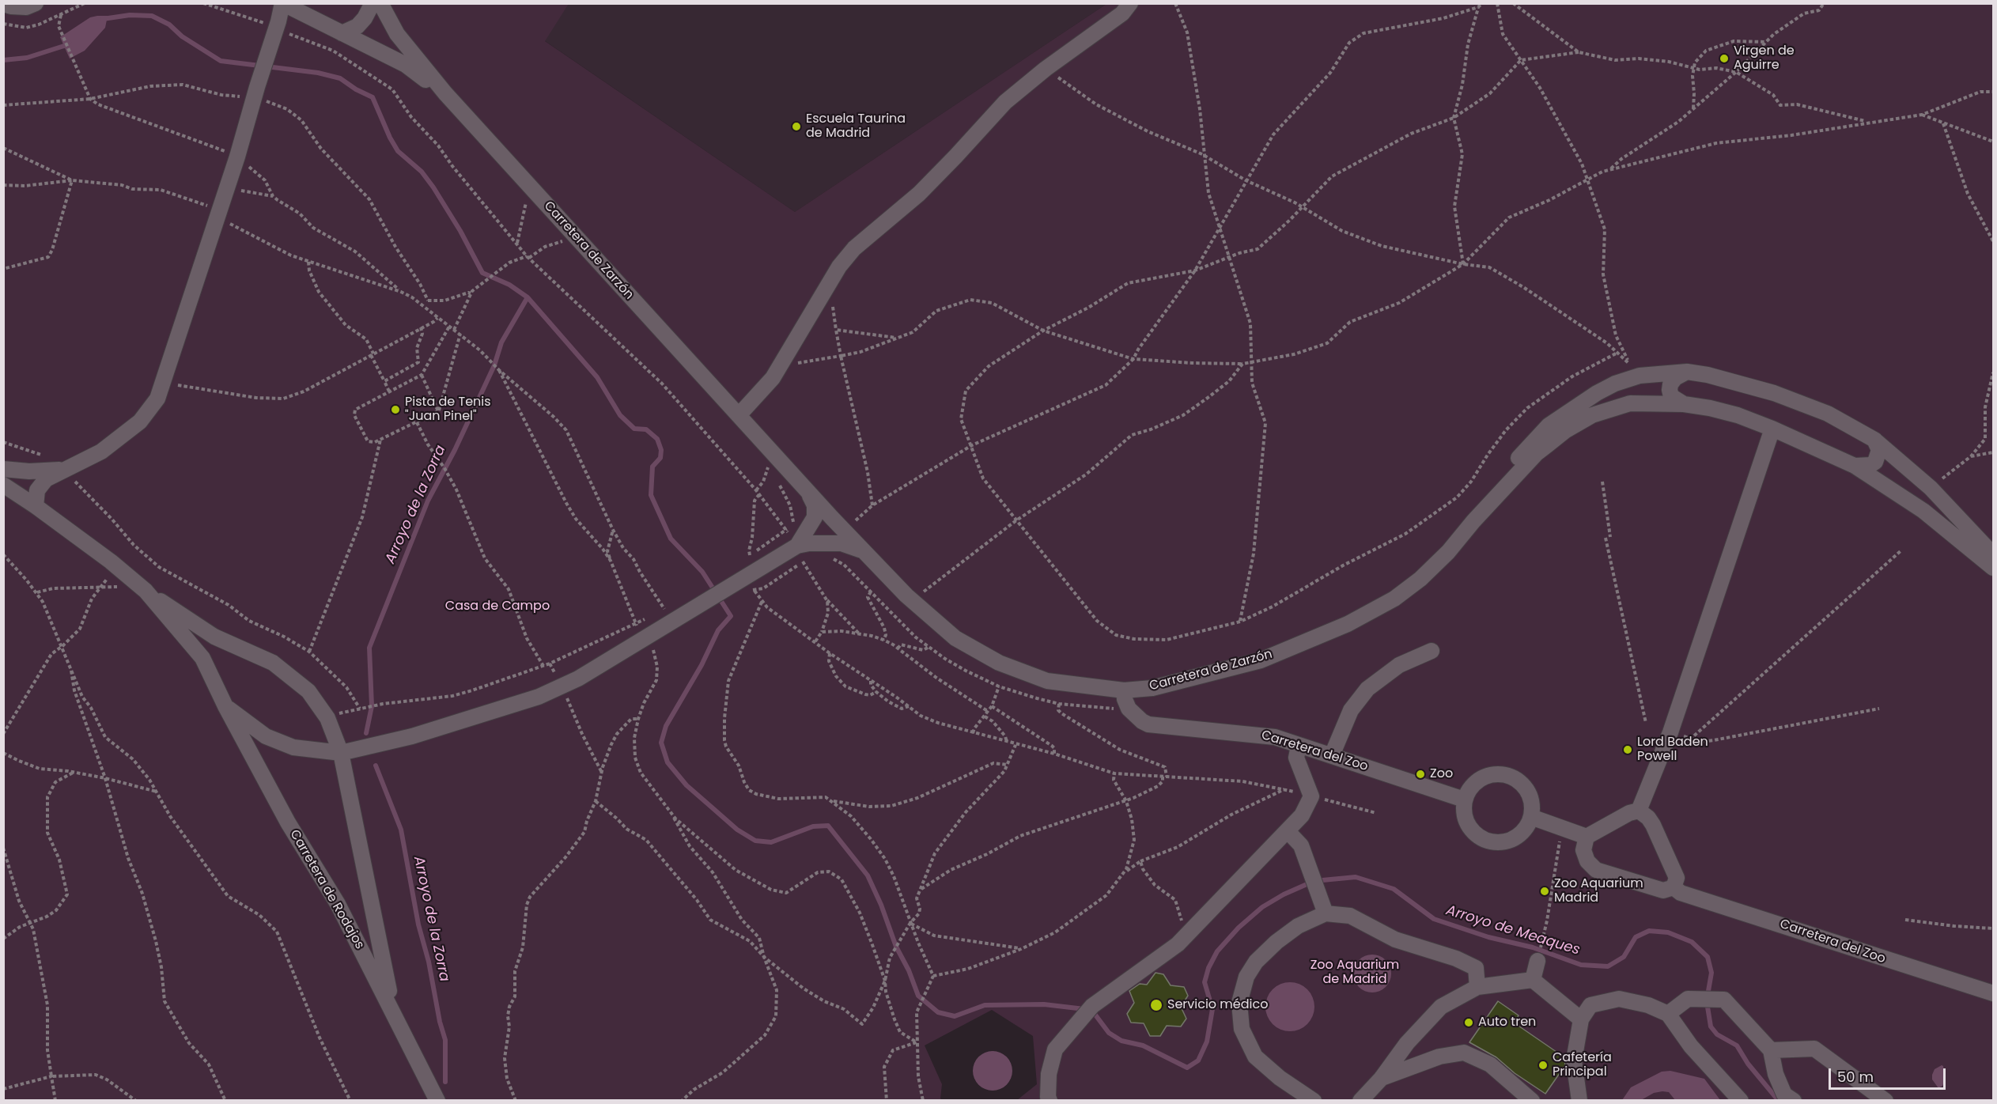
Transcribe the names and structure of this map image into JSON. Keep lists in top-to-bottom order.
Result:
{
  "streets": {
    "street": ["Carretera de Zarzón", "Carretera del Zoo", "Carretera de Rodajos"]
  },
  "water": ["Arroyo de la Zorra", "Arroyo de Meaques"],
  "parks": ["Casa de Campo", "Zoo Aquarium de Madrid"],
  "places": [
    "Virgen de Aguirre",
    "Escuela Taurina de Madrid",
    "Pista de Tenis \"Juan Pinel\"",
    "Lord Baden Powell",
    "Zoo",
    "Zoo Aquarium Madrid",
    "Servicio médico",
    "Auto tren",
    "Cafetería Principal"
  ],
  "scale_bar": "50 m"
}
